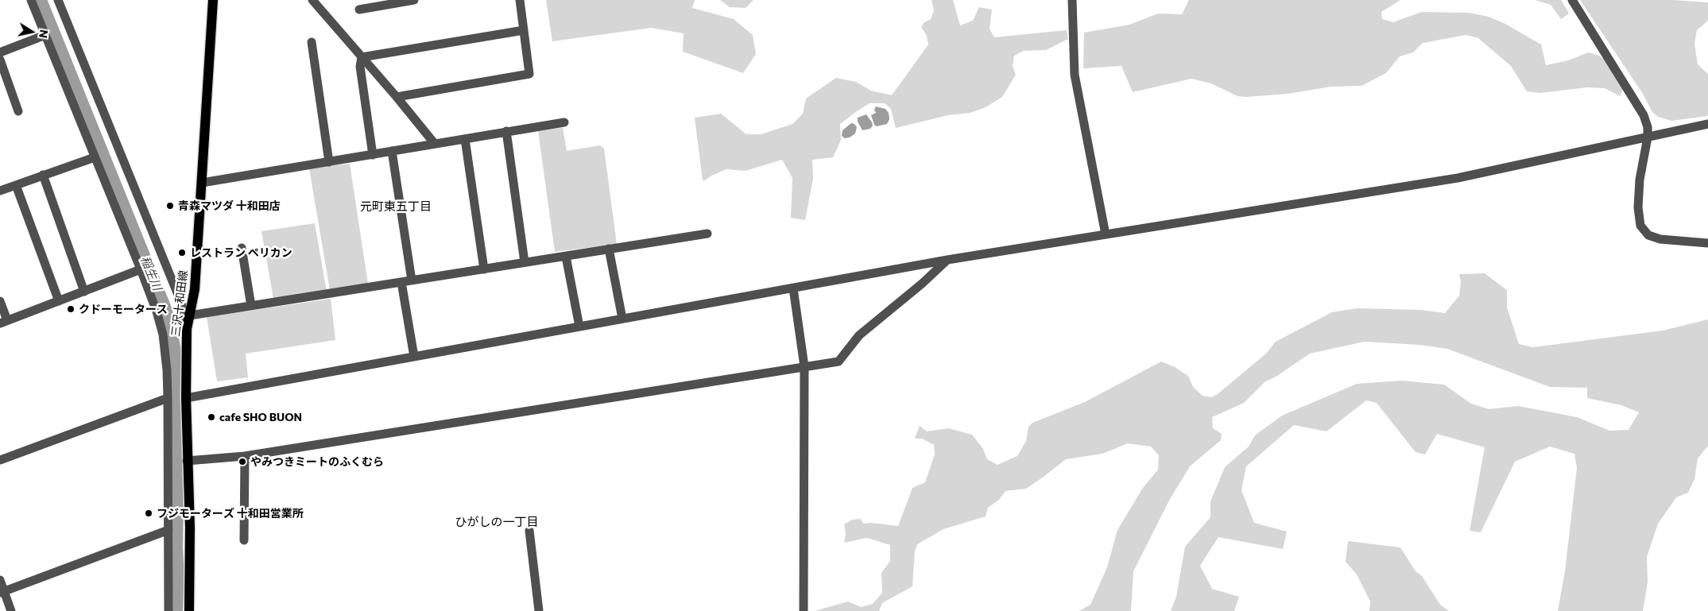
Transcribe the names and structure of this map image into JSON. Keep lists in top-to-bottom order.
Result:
{
  "streets": {
    "main road": ["三沢十和田線"]
  },
  "districts": ["元町東五丁目", "ひがしの一丁目"],
  "water": ["稲生川"],
  "places": [
    "青森マツダ 十和田店",
    "レストラン ペリカン",
    "クドーモータース",
    "cafe SHO BUON",
    "やみつきミートのふくむら",
    "フジモーターズ 十和田営業所"
  ],
  "north": "right"
}
